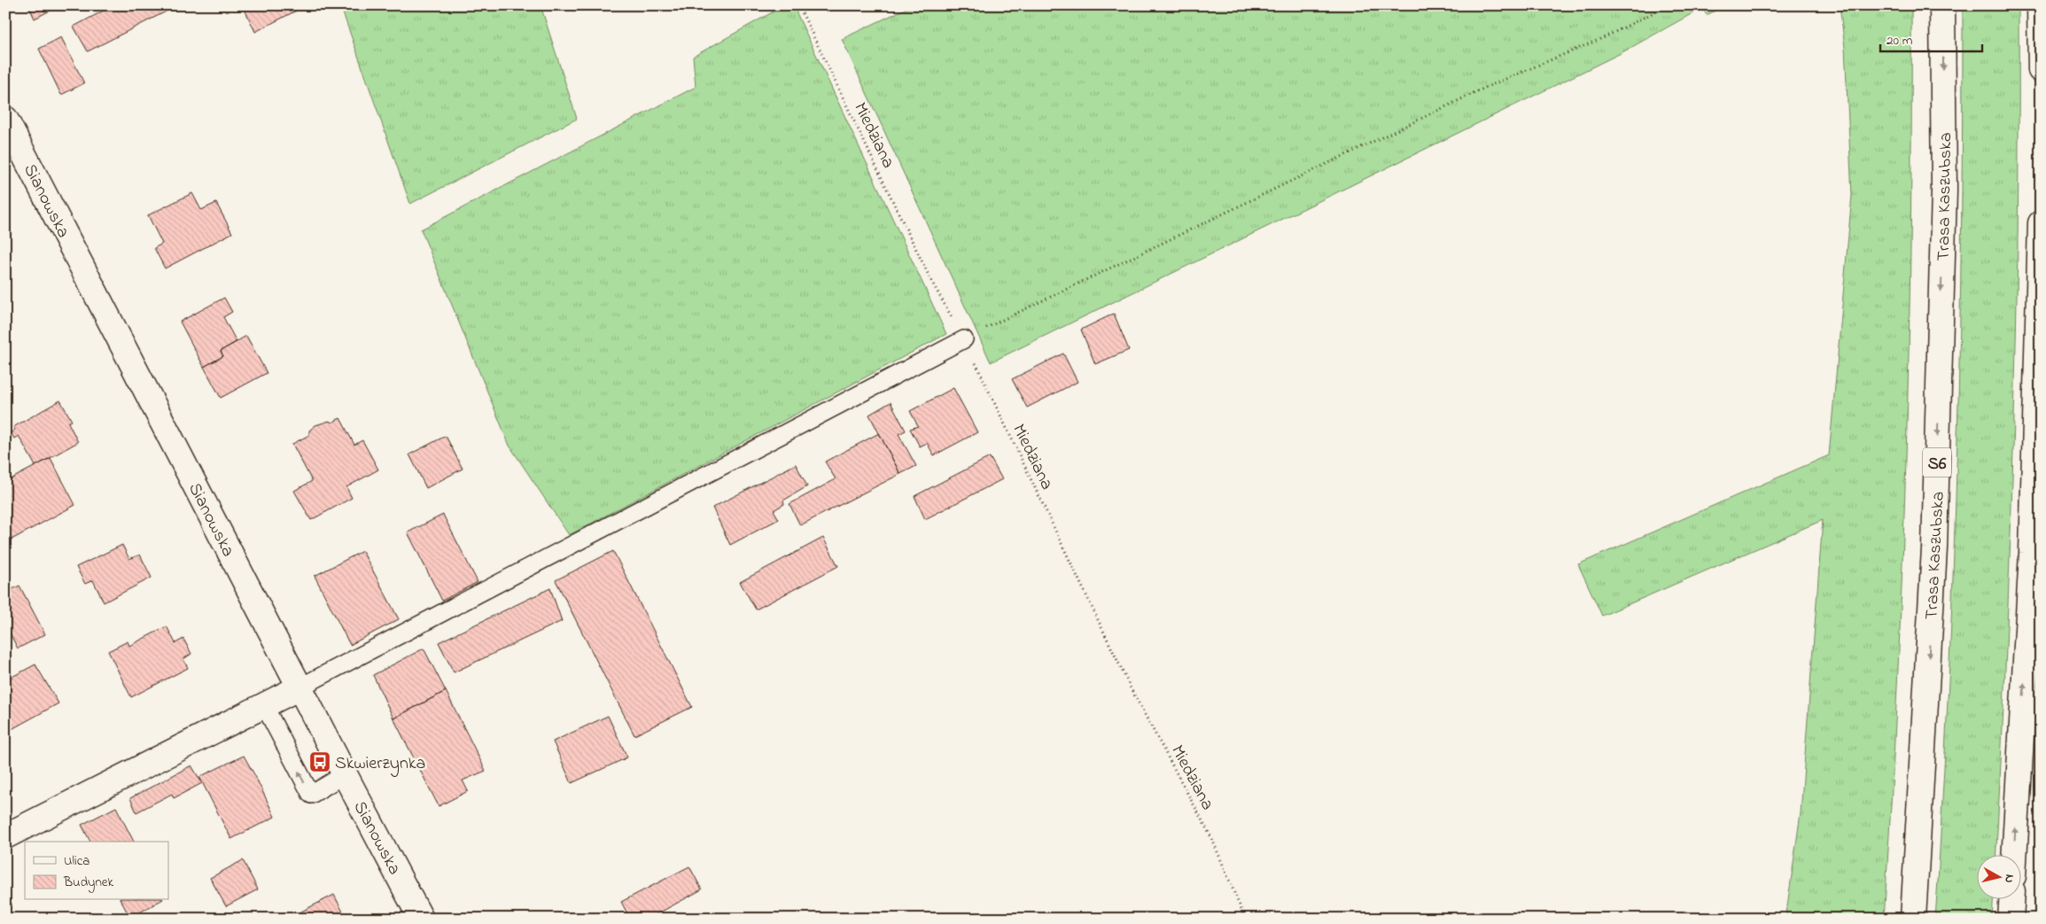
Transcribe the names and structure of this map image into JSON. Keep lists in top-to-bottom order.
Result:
{
  "streets": {
    "main road": ["Trasa Kaszubska", "Sianowska", "S6"],
    "path": ["Miedziana"]
  },
  "places": {
    "bus stop": ["Skwierzynka"]
  },
  "legend": ["Ulica", "Budynek"],
  "scale_bar": "20 m",
  "north": "right"
}
